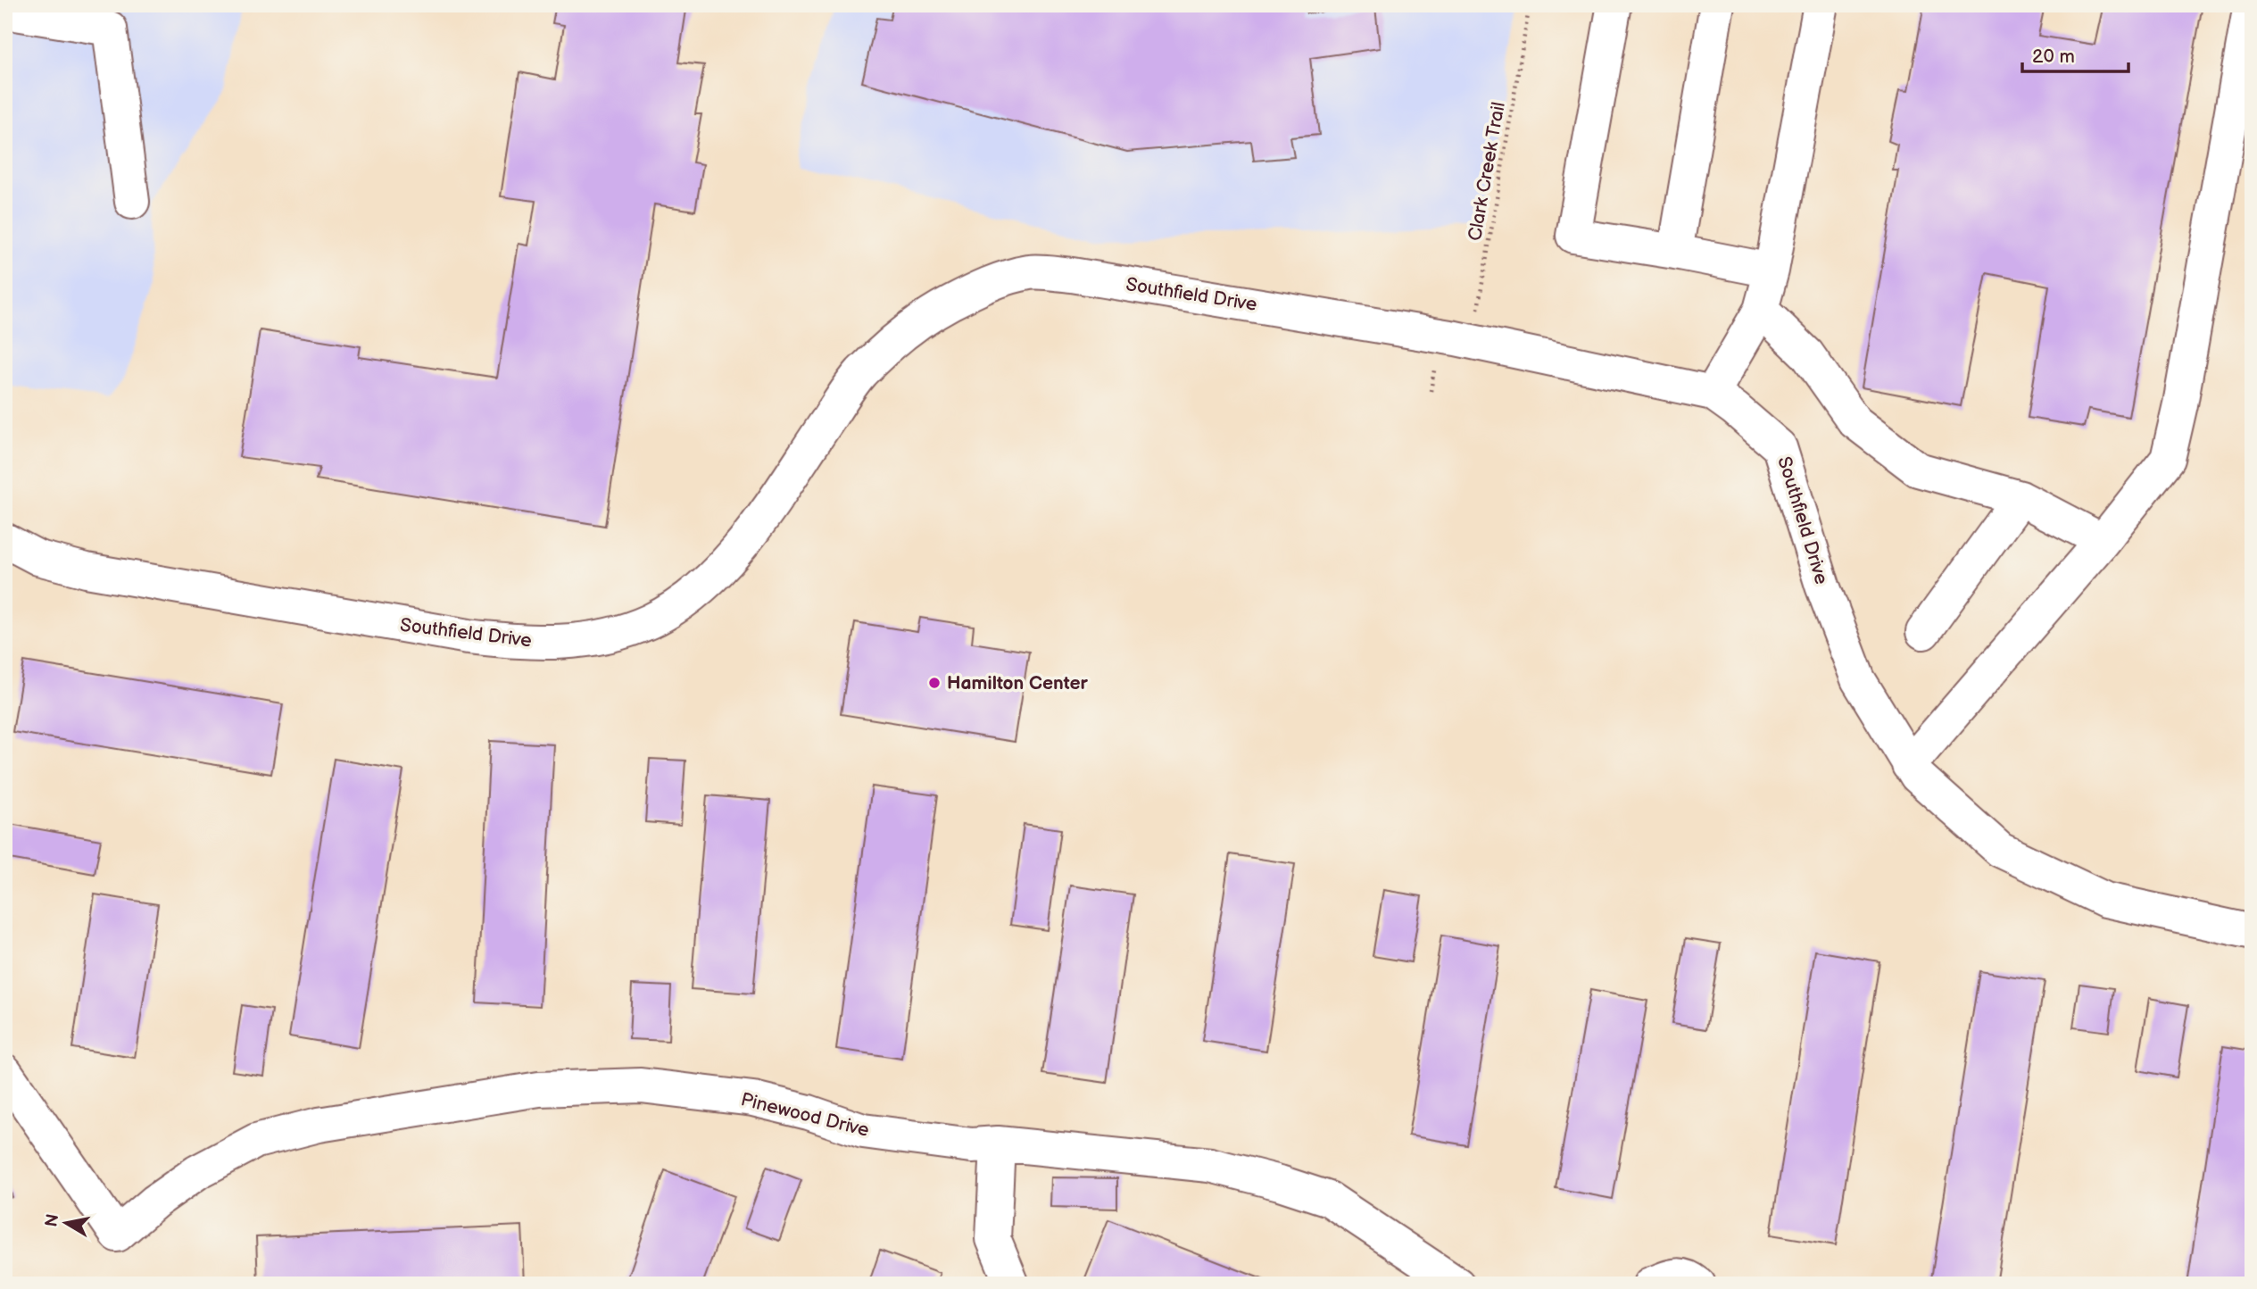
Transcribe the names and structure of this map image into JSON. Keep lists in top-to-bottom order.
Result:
{
  "streets": {
    "street": ["Southfield Drive", "Pinewood Drive"],
    "path": ["Clark Creek Trail"]
  },
  "places": ["Hamilton Center"],
  "scale_bar": "20 m",
  "north": "left"
}
